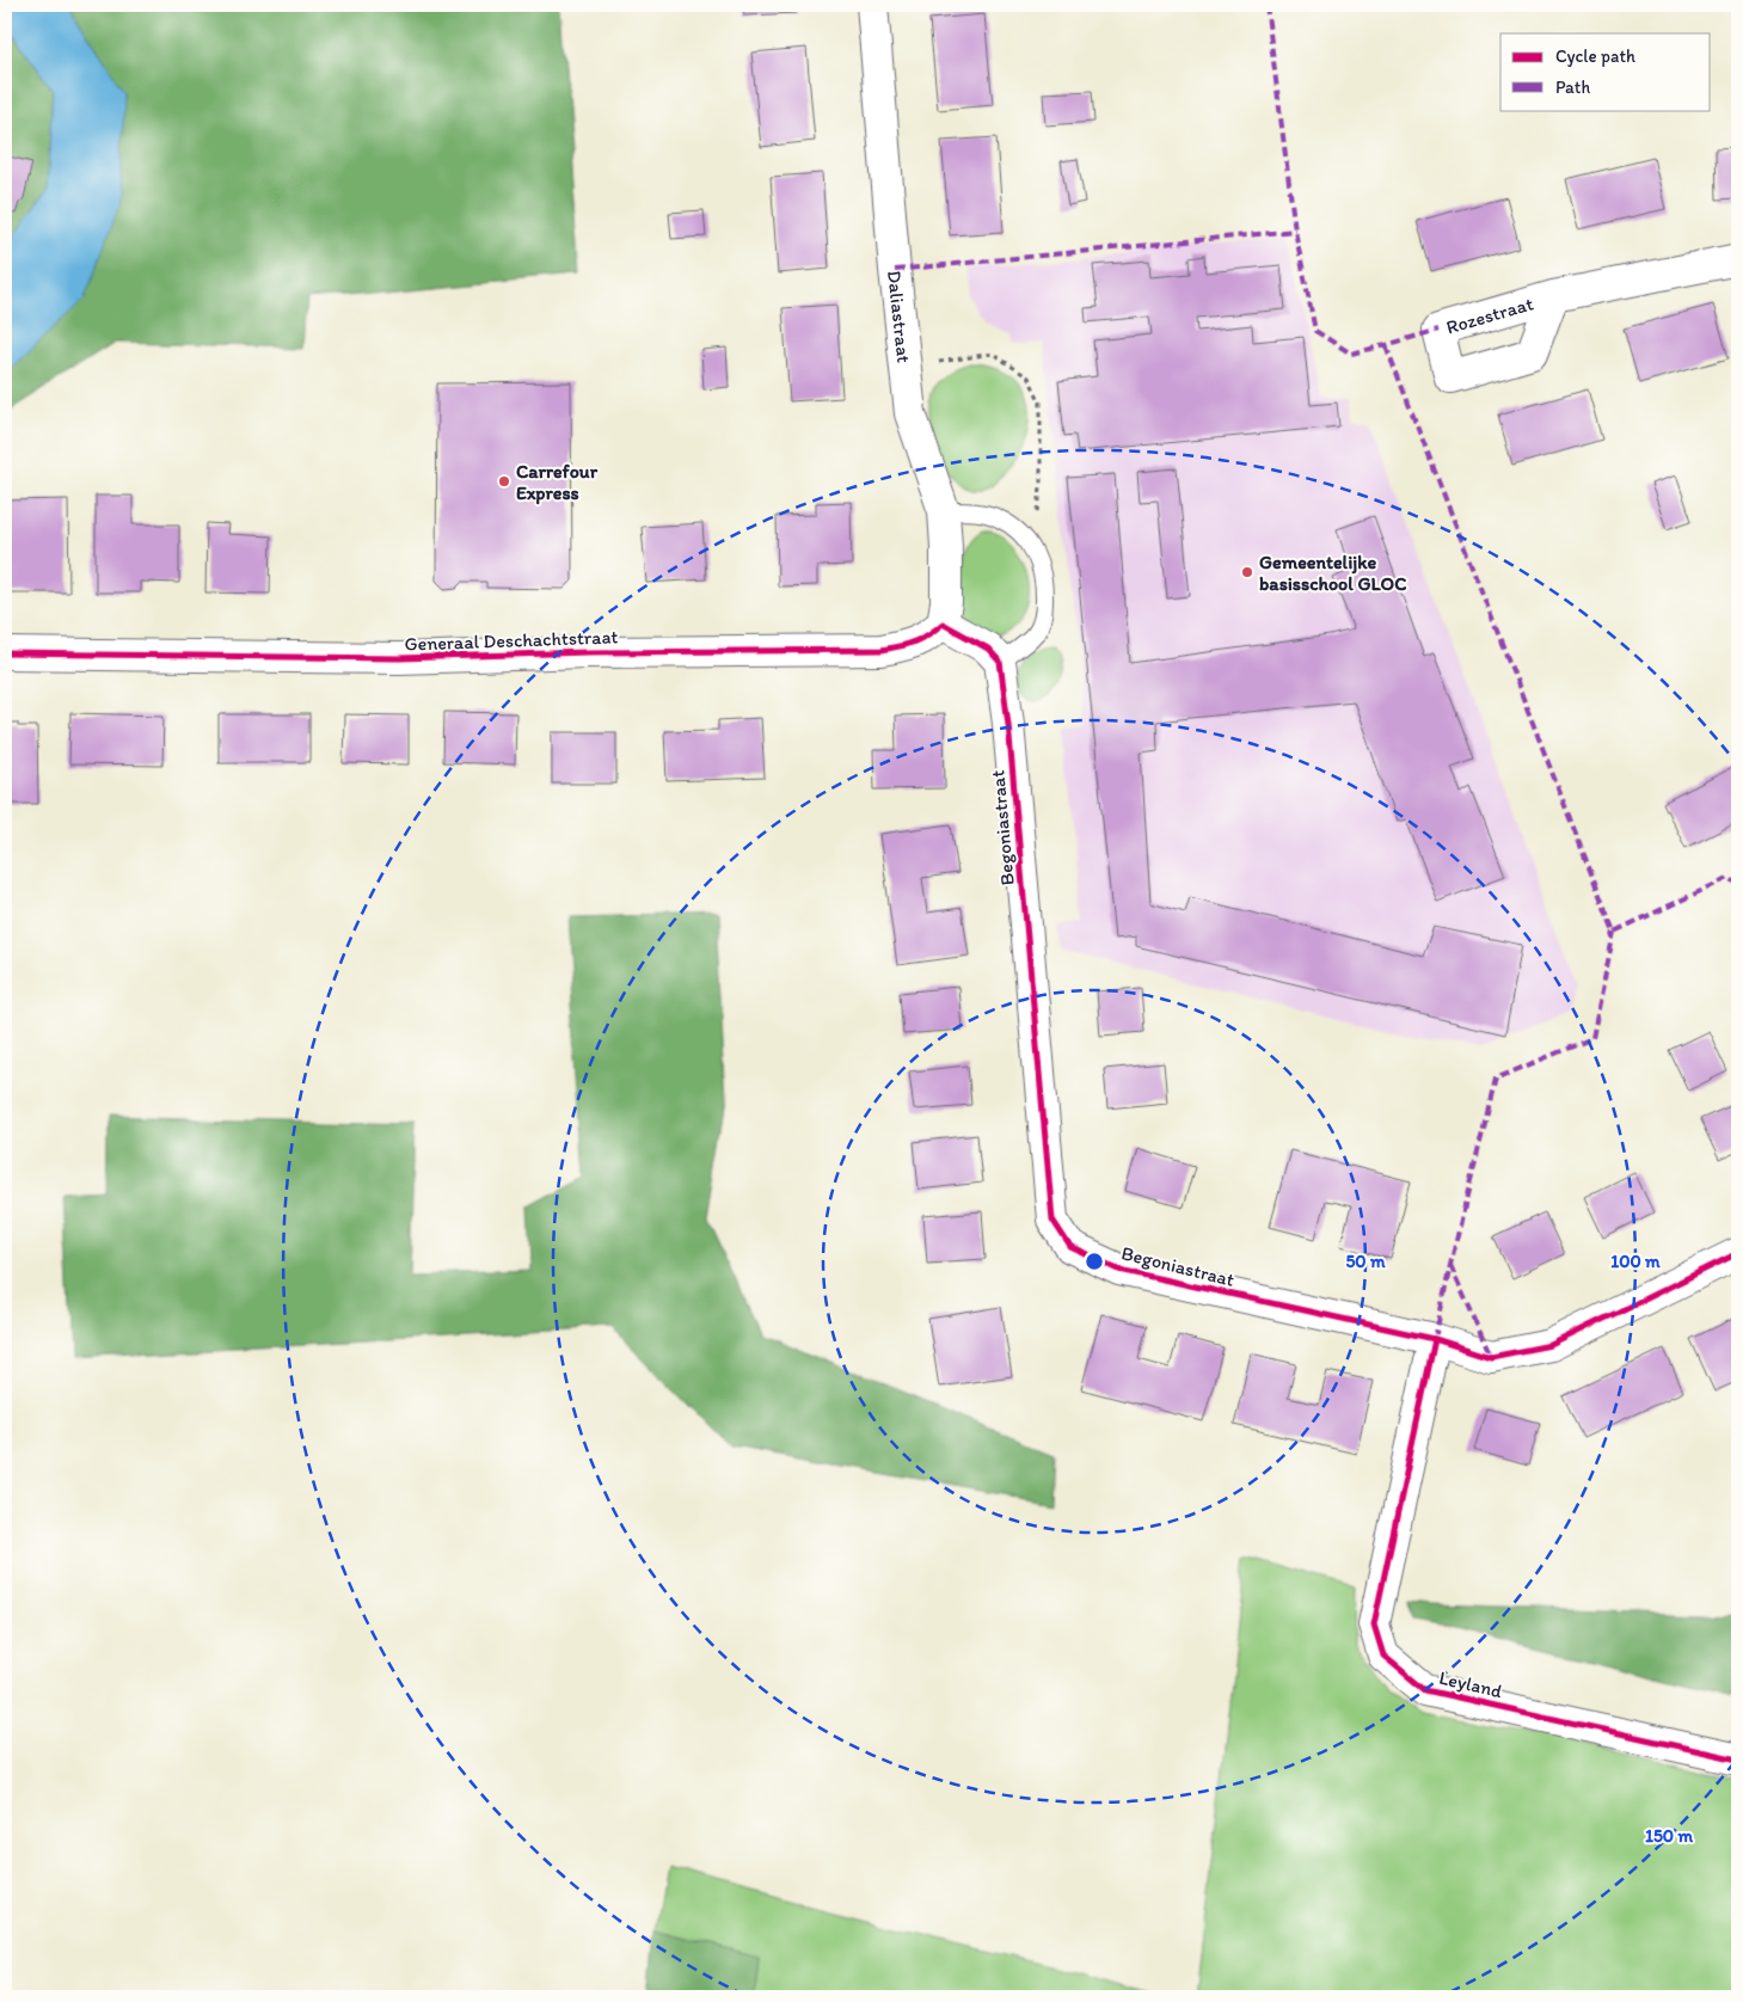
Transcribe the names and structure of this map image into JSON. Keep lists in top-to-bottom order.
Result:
{
  "streets": {
    "street": [
      "Rozestraat",
      "Daliastraat",
      "Generaal Deschachtstraat",
      "Begoniastraat",
      "Leyland"
    ]
  },
  "crossings": [
    ["Daliastraat", "Generaal Deschachtstraat"],
    ["Begoniastraat", "Leyland"]
  ],
  "places": ["Carrefour Express", "Gemeentelijke basisschool GLOC"],
  "legend": ["Cycle path", "Path"],
  "rings": ["50 m", "100 m", "150 m"]
}
